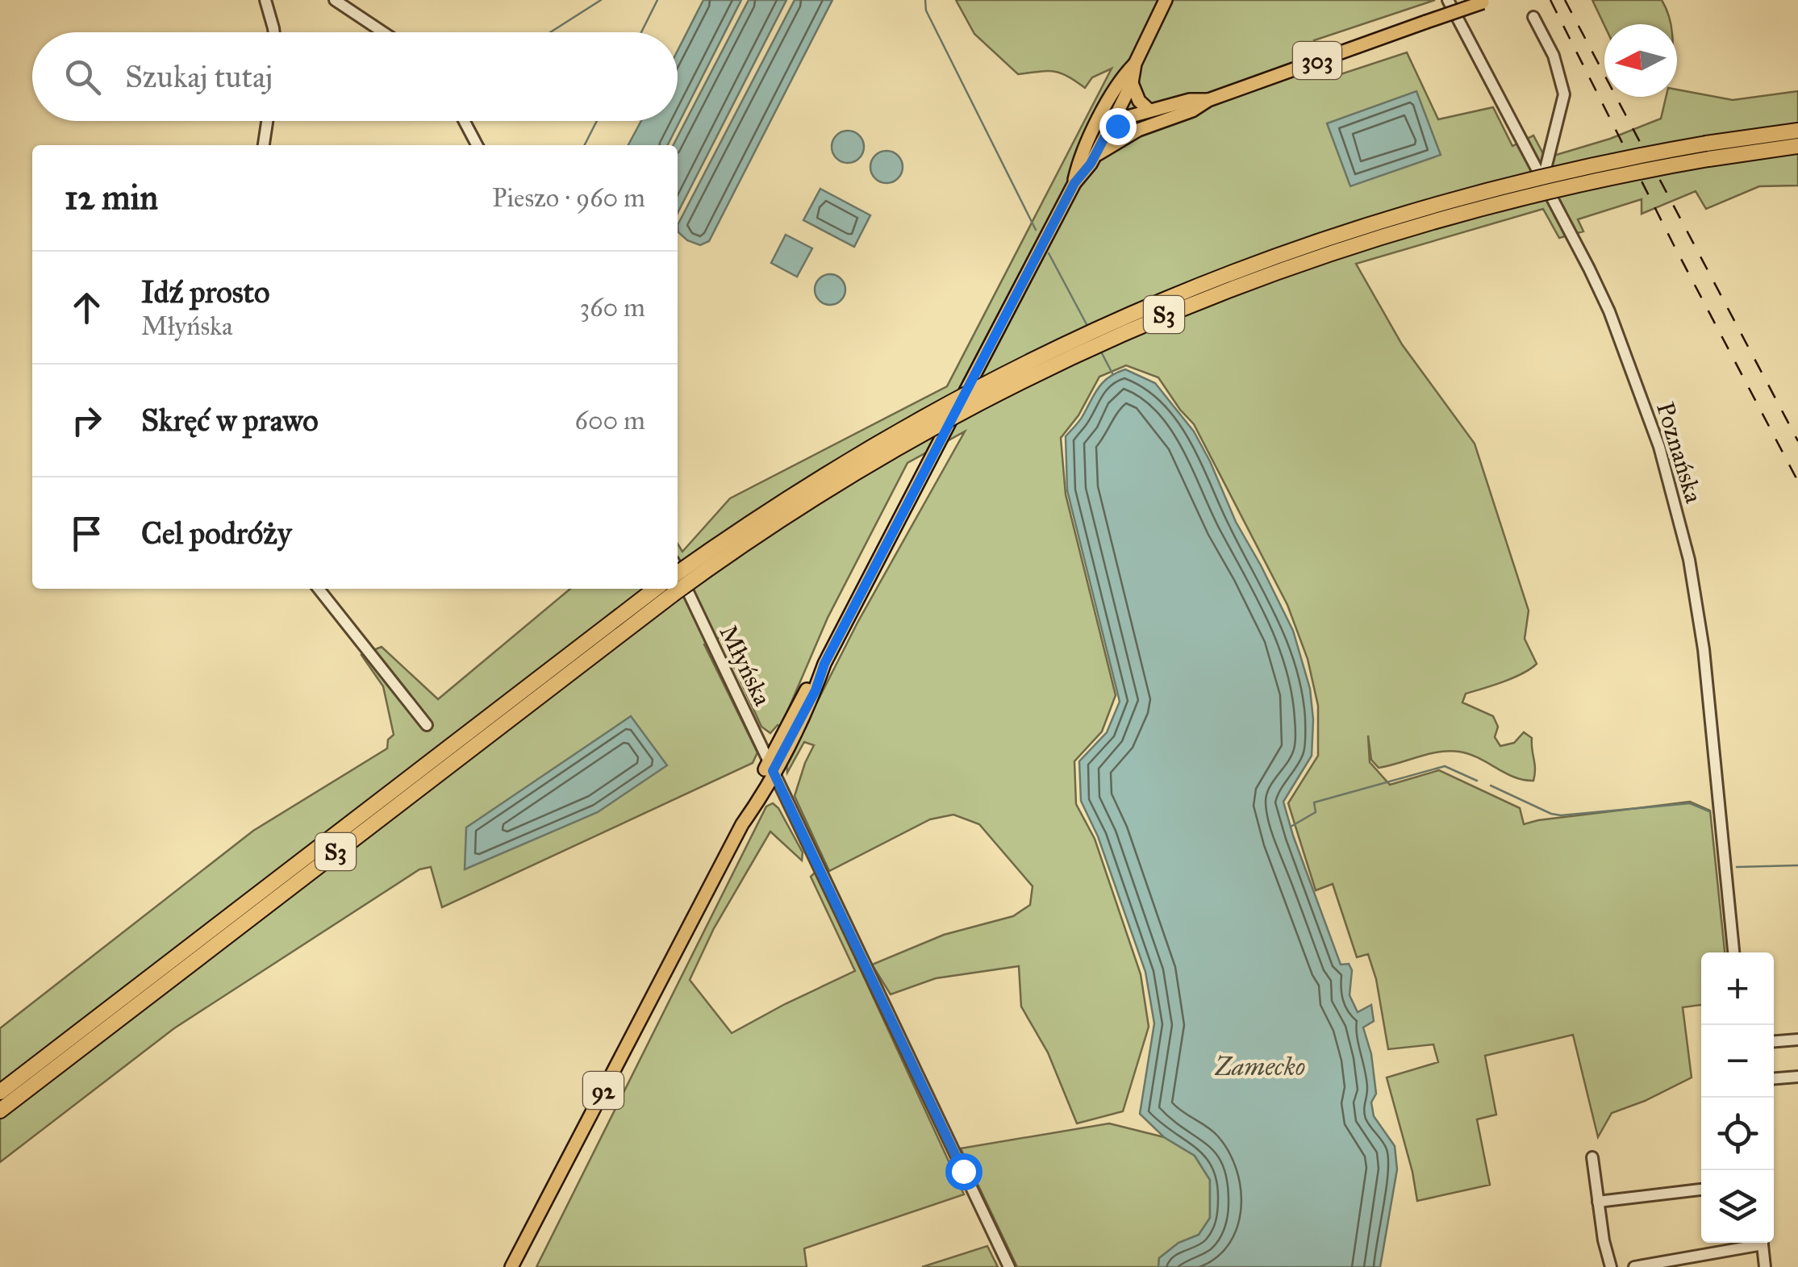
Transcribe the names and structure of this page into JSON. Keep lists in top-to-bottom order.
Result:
{
  "streets": {
    "highway": ["S3"],
    "main road": ["303", "92"],
    "street": ["Poznańska", "Młyńska"]
  },
  "crossings": [
    ["303", "92"],
    ["Młyńska", "92"]
  ],
  "water": ["Zamecko"],
  "north": "left",
  "page": {
    "search": "Szukaj tutaj",
    "heading": ["12 min", "Pieszo · 960 m"],
    "list": [
      ["Idź prosto", "Młyńska", "360 m"],
      ["Skręć w prawo", "600 m"],
      "Cel podróży"
    ],
    "map_buttons": ["+", "−"]
  }
}
